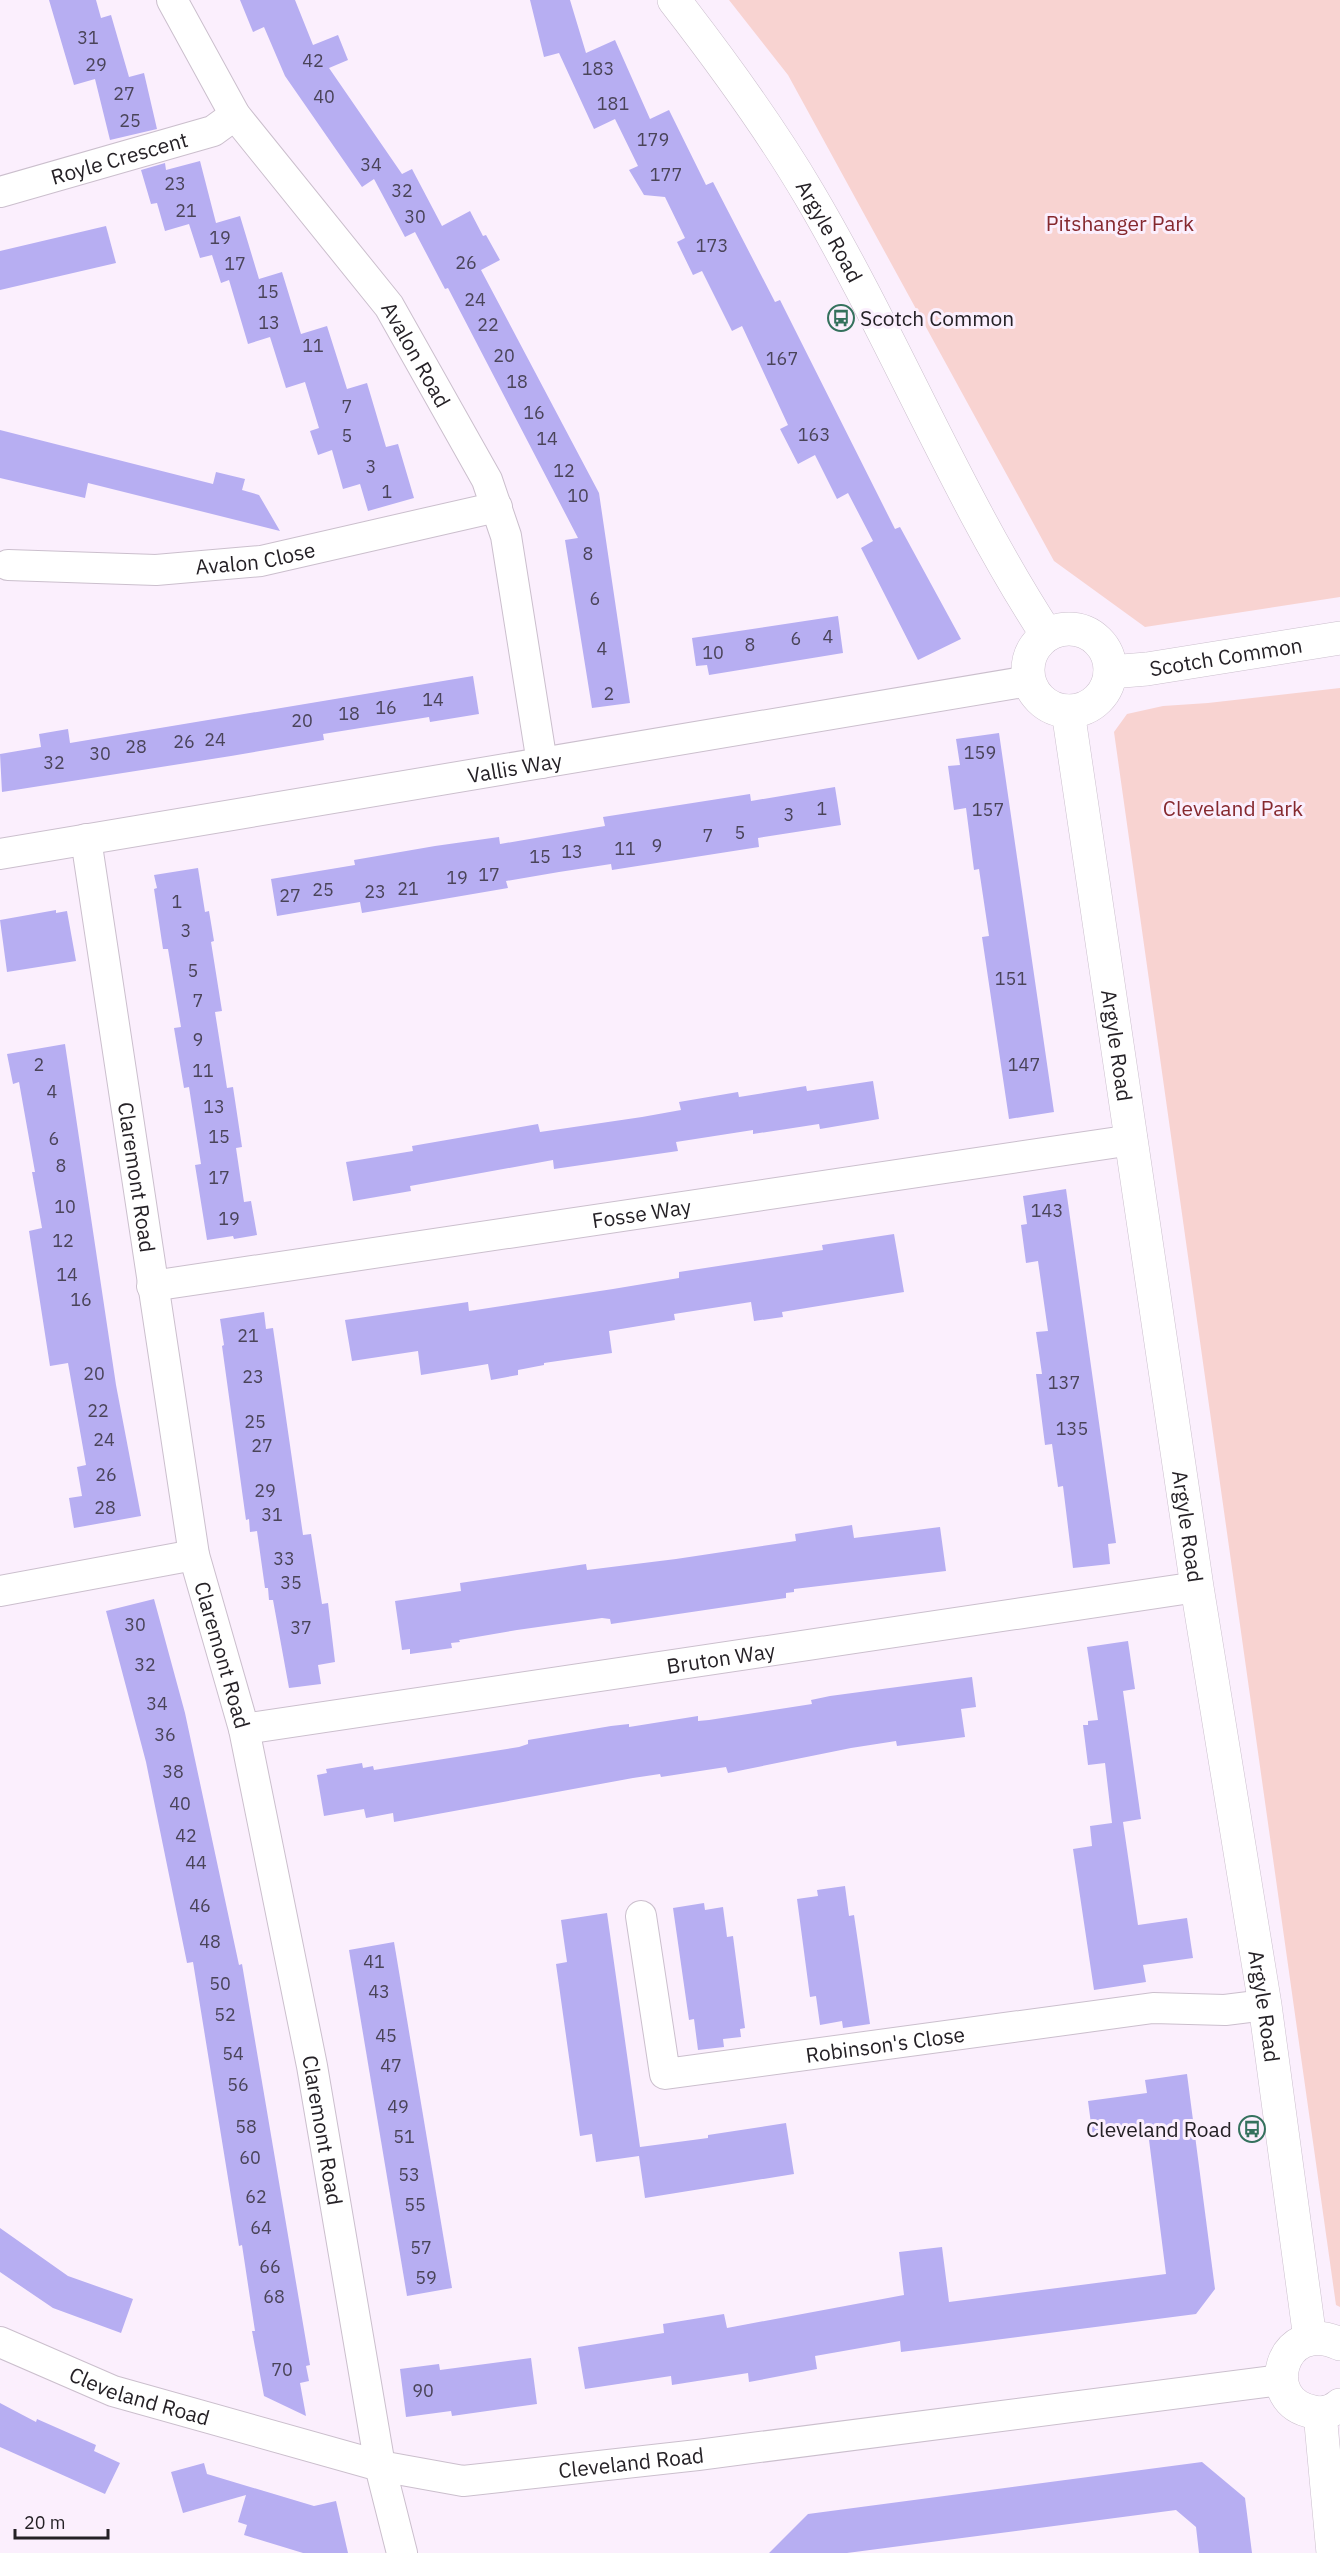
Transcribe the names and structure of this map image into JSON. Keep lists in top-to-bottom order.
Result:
{
  "streets": {
    "main road": ["Argyle Road", "Scotch Common"],
    "street": [
      "Royle Crescent",
      "Avalon Road",
      "Avalon Close",
      "Vallis Way",
      "Claremont Road",
      "Fosse Way",
      "Bruton Way",
      "Robinson's Close",
      "Cleveland Road"
    ]
  },
  "crossings": [
    ["Royle Crescent", "Avalon Road"],
    ["Argyle Road", "Scotch Common"],
    ["Argyle Road", "Vallis Way"],
    ["Argyle Road", "Fosse Way"],
    ["Argyle Road", "Bruton Way"],
    ["Argyle Road", "Robinson's Close"],
    ["Argyle Road", "Cleveland Road"],
    ["Avalon Road", "Avalon Close"],
    ["Avalon Road", "Vallis Way"],
    ["Scotch Common", "Vallis Way"],
    ["Vallis Way", "Claremont Road"],
    ["Claremont Road", "Fosse Way"],
    ["Claremont Road", "Bruton Way"],
    ["Claremont Road", "Cleveland Road"]
  ],
  "parks": ["Pitshanger Park", "Cleveland Park"],
  "places": {
    "bus stop": ["Scotch Common", "Cleveland Road"]
  },
  "house_numbers": [
    "31",
    "42",
    "29",
    "183",
    "27",
    "40",
    "181",
    "25",
    "179",
    "34",
    "177",
    "23",
    "32",
    "21",
    "30",
    "19",
    "173",
    "26",
    "17",
    "15",
    "24",
    "13",
    "22",
    "11",
    "20",
    "167",
    "18",
    "7",
    "16",
    "163",
    "5",
    "14",
    "3",
    "12",
    "1",
    "10",
    "8",
    "6",
    "4",
    "6",
    "8",
    "4",
    "10",
    "2",
    "14",
    "16",
    "18",
    "20",
    "24",
    "26",
    "28",
    "159",
    "30",
    "32",
    "1",
    "157",
    "3",
    "5",
    "7",
    "9",
    "11",
    "13",
    "15",
    "17",
    "19",
    "21",
    "25",
    "23",
    "27",
    "1",
    "3",
    "5",
    "151",
    "7",
    "9",
    "2",
    "147",
    "11",
    "4",
    "13",
    "15",
    "6",
    "8",
    "17",
    "10",
    "143",
    "19",
    "12",
    "14",
    "16",
    "21",
    "20",
    "23",
    "137",
    "22",
    "25",
    "135",
    "24",
    "27",
    "26",
    "29",
    "28",
    "31",
    "33",
    "35",
    "30",
    "37",
    "32",
    "34",
    "36",
    "38",
    "40",
    "42",
    "44",
    "46",
    "48",
    "41",
    "50",
    "43",
    "52",
    "45",
    "54",
    "47",
    "56",
    "49",
    "58",
    "51",
    "60",
    "53",
    "62",
    "55",
    "64",
    "57",
    "66",
    "59",
    "68",
    "70",
    "90"
  ],
  "scale_bar": "20 m"
}
